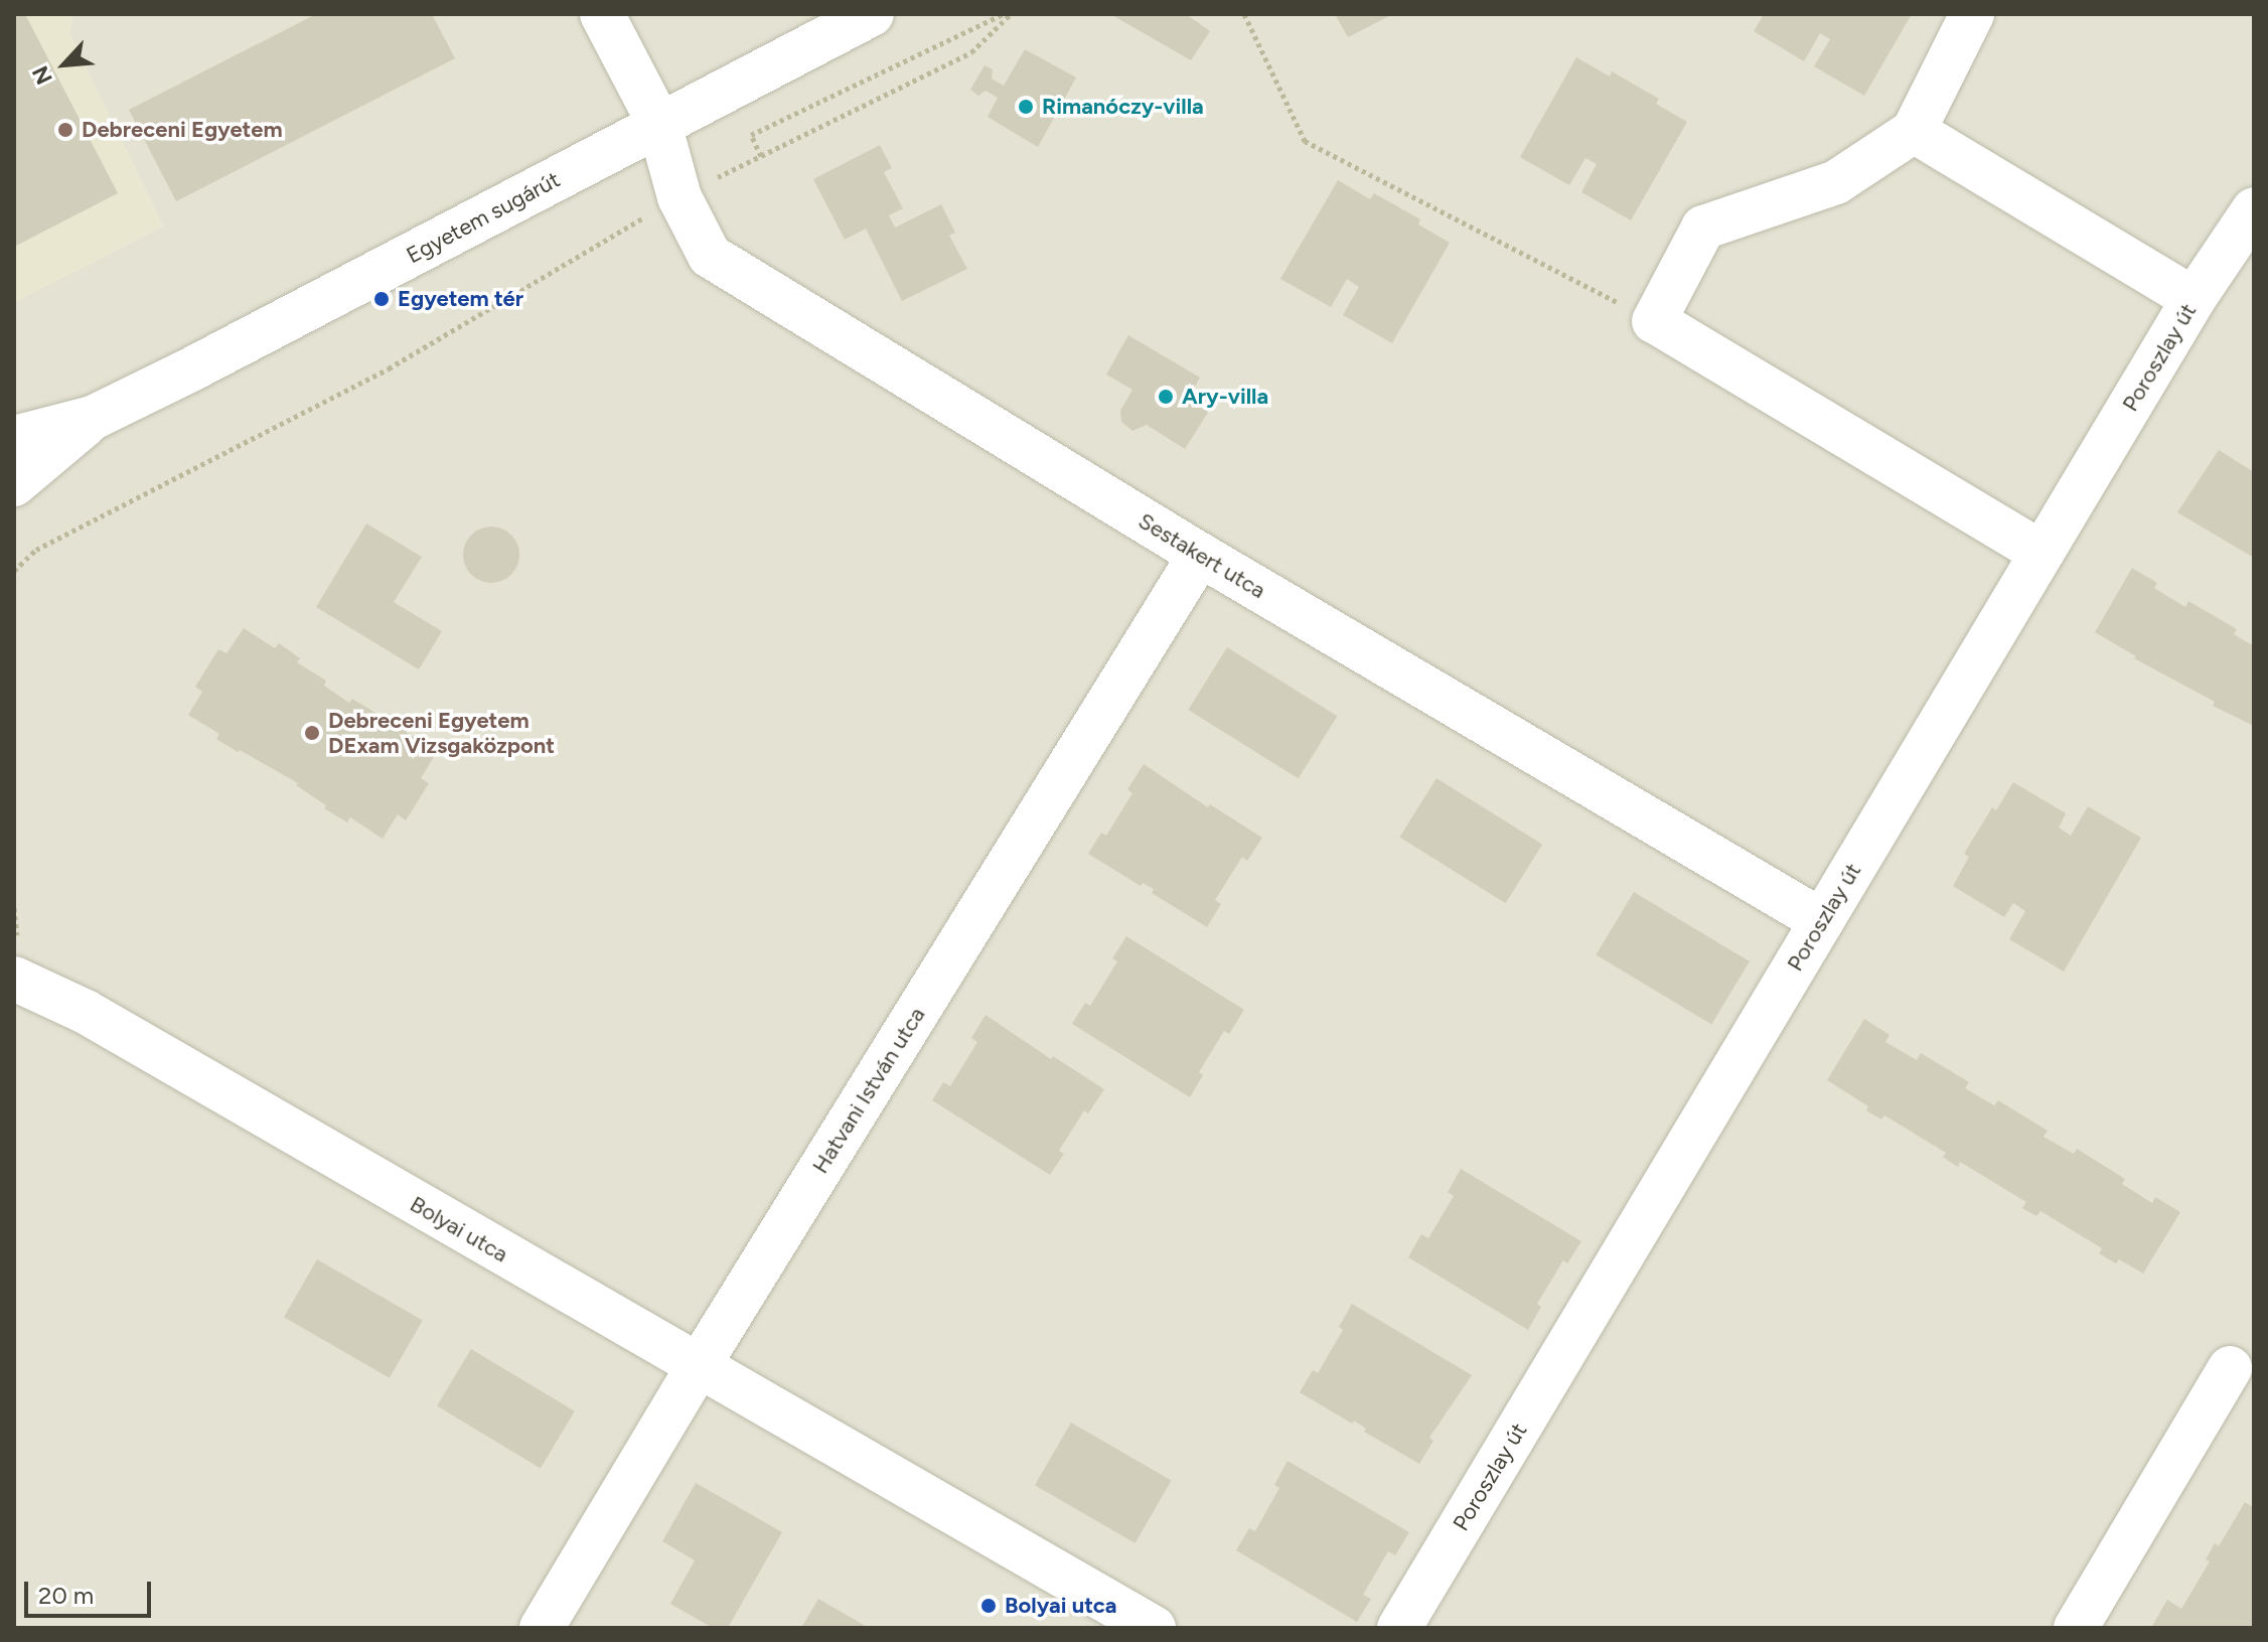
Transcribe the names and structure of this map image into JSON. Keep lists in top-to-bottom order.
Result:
{
  "streets": {
    "street": [
      "Egyetem sugárút",
      "Poroszlay út",
      "Sestakert utca",
      "Hatvani István utca",
      "Bolyai utca"
    ]
  },
  "crossings": [
    ["Egyetem sugárút", "Sestakert utca"],
    ["Poroszlay út", "Sestakert utca"],
    ["Sestakert utca", "Hatvani István utca"],
    ["Hatvani István utca", "Bolyai utca"]
  ],
  "places": [
    "Rimanóczy-villa",
    "Debreceni Egyetem",
    "Egyetem tér",
    "Ary-villa",
    "Debreceni Egyetem DExam Vizsgaközpont",
    "Bolyai utca"
  ],
  "scale_bar": "20 m",
  "north": "bottom left"
}
